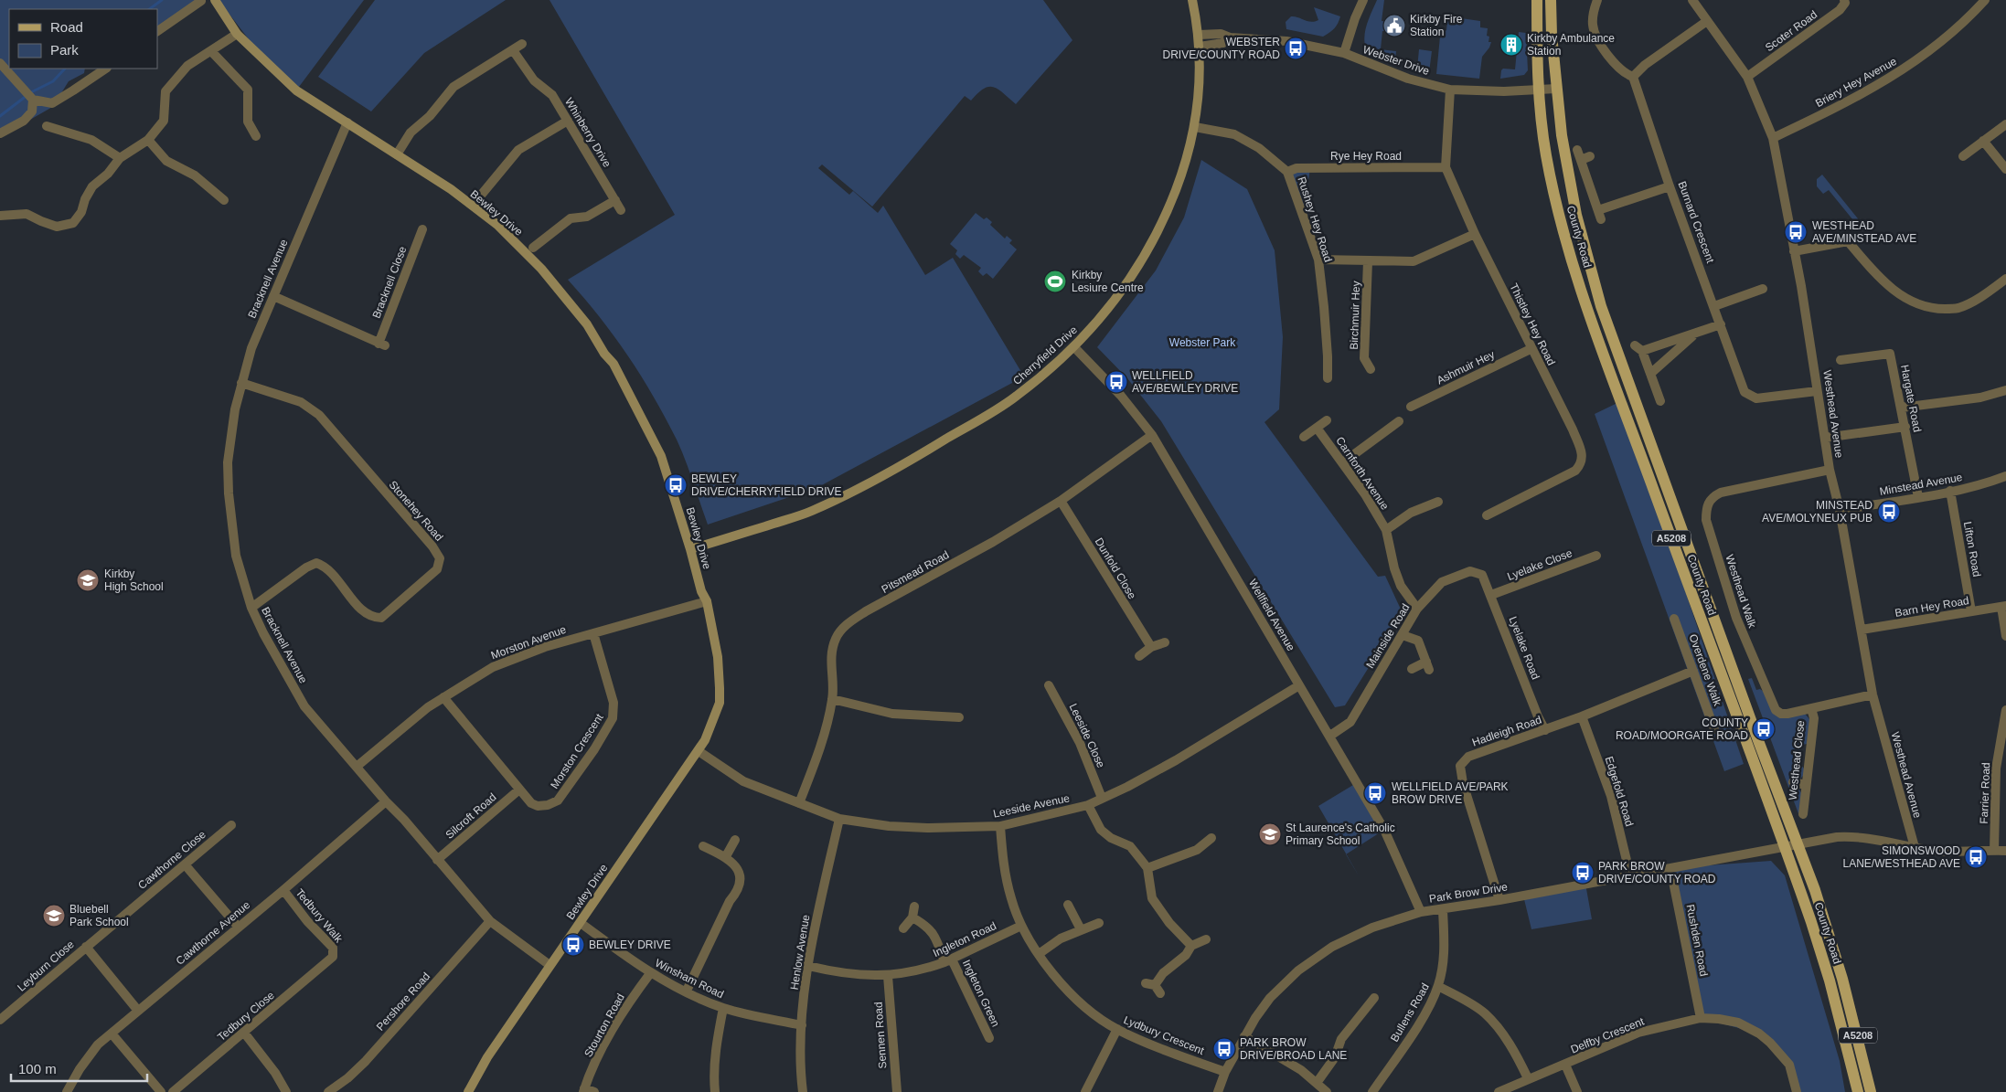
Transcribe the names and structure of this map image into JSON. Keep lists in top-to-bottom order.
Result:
{
  "streets": {
    "main road": ["County Road", "A5208"],
    "street": [
      "Scoter Road",
      "Webster Drive",
      "Briery Hey Avenue",
      "Whinberry Drive",
      "Rye Hey Road",
      "Bewley Drive",
      "Rushey Hey Road",
      "Burnard Crescent",
      "Bracknell Avenue",
      "Bracknell Close",
      "Birchmuir Hey",
      "Thistley Hey Road",
      "Cherryfield Drive",
      "Ashmuir Hey",
      "Hargate Road",
      "Westhead Avenue",
      "Carnforth Avenue",
      "Minstead Avenue",
      "Stonehey Road",
      "Lifton Road",
      "Lyelake Close",
      "Dunfold Close",
      "Pitsmead Road",
      "Westhead Walk",
      "Barn Hey Road",
      "Wellfield Avenue",
      "Mainside Road",
      "Morston Avenue",
      "Lyelake Road",
      "Overdene Walk",
      "Hadleigh Road",
      "Leeside Close",
      "Morston Crescent",
      "Westhead Close",
      "Edgefold Road",
      "Farrier Road",
      "Leeside Avenue",
      "Silcroft Road",
      "Cawthorne Close",
      "Park Brow Drive",
      "Tedbury Walk",
      "Cawthorne Avenue",
      "Ingleton Road",
      "Rushden Road",
      "Henlow Avenue",
      "Leyburn Close",
      "Winsham Road",
      "Ingleton Green",
      "Pershore Road",
      "Bullens Road",
      "Tedbury Close",
      "Stourton Road",
      "Sennen Road",
      "Lydbury Crescent",
      "Delfby Crescent"
    ]
  },
  "crossings": [
    ["Scoter Road", "Westhead Avenue"],
    ["Webster Drive", "County Road"],
    ["Webster Drive", "Thistley Hey Road"],
    ["Webster Drive", "Cherryfield Drive"],
    ["Briery Hey Avenue", "Westhead Avenue"],
    ["Rye Hey Road", "Rushey Hey Road"],
    ["Rye Hey Road", "Thistley Hey Road"],
    ["Bewley Drive", "Bracknell Avenue"],
    ["Bewley Drive", "Cherryfield Drive"],
    ["Bewley Drive", "Morston Avenue"],
    ["Bewley Drive", "Leeside Avenue"],
    ["Bewley Drive", "Winsham Road"],
    ["Rushey Hey Road", "Cherryfield Drive"],
    ["Burnard Crescent", "Westhead Avenue"],
    ["County Road", "Park Brow Drive"],
    ["Bracknell Avenue", "Bracknell Close"],
    ["Bracknell Avenue", "Stonehey Road"],
    ["Bracknell Avenue", "Morston Avenue"],
    ["Bracknell Avenue", "Silcroft Road"],
    ["Bracknell Avenue", "Cawthorne Avenue"],
    ["Bracknell Avenue", "Pershore Road"],
    ["Thistley Hey Road", "Ashmuir Hey"],
    ["Cherryfield Drive", "Wellfield Avenue"],
    ["Hargate Road", "Minstead Avenue"],
    ["Westhead Avenue", "Minstead Avenue"],
    ["Westhead Avenue", "Westhead Walk"],
    ["Westhead Avenue", "Barn Hey Road"],
    ["Westhead Avenue", "Park Brow Drive"],
    ["Carnforth Avenue", "Mainside Road"],
    ["Minstead Avenue", "Lifton Road"],
    ["Lifton Road", "Barn Hey Road"],
    ["Lyelake Close", "Lyelake Road"],
    ["Dunfold Close", "Pitsmead Road"],
    ["Pitsmead Road", "Wellfield Avenue"],
    ["Pitsmead Road", "Leeside Avenue"],
    ["Westhead Walk", "Westhead Close"],
    ["Wellfield Avenue", "Mainside Road"],
    ["Wellfield Avenue", "Leeside Avenue"],
    ["Wellfield Avenue", "Park Brow Drive"],
    ["Mainside Road", "Lyelake Road"],
    ["Morston Avenue", "Morston Crescent"],
    ["Lyelake Road", "Hadleigh Road"],
    ["Overdene Walk", "Hadleigh Road"],
    ["Hadleigh Road", "Edgefold Road"],
    ["Hadleigh Road", "Park Brow Drive"],
    ["Leeside Close", "Leeside Avenue"],
    ["Morston Crescent", "Silcroft Road"],
    ["Edgefold Road", "Park Brow Drive"],
    ["Farrier Road", "Park Brow Drive"],
    ["Leeside Avenue", "Henlow Avenue"],
    ["Leeside Avenue", "Lydbury Crescent"],
    ["Cawthorne Close", "Leyburn Close"],
    ["Park Brow Drive", "Rushden Road"],
    ["Park Brow Drive", "Bullens Road"],
    ["Park Brow Drive", "Lydbury Crescent"],
    ["Tedbury Walk", "Cawthorne Avenue"],
    ["Tedbury Walk", "Tedbury Close"],
    ["Ingleton Road", "Henlow Avenue"],
    ["Ingleton Road", "Ingleton Green"],
    ["Ingleton Road", "Sennen Road"],
    ["Ingleton Road", "Lydbury Crescent"],
    ["Rushden Road", "Delfby Crescent"],
    ["Henlow Avenue", "Winsham Road"],
    ["Winsham Road", "Stourton Road"]
  ],
  "parks": ["Webster Park"],
  "places": {
    "public building": ["Kirkby Fire Station"],
    "building": ["Kirkby Ambulance Station"],
    "bus stop": [
      "WEBSTER DRIVE/COUNTY ROAD",
      "WESTHEAD AVE/MINSTEAD AVE",
      "WELLFIELD AVE/BEWLEY DRIVE",
      "BEWLEY DRIVE/CHERRYFIELD DRIVE",
      "MINSTEAD AVE/MOLYNEUX PUB",
      "COUNTY ROAD/MOORGATE ROAD",
      "WELLFIELD AVE/PARK BROW DRIVE",
      "SIMONSWOOD LANE/WESTHEAD AVE",
      "PARK BROW DRIVE/COUNTY ROAD",
      "BEWLEY DRIVE",
      "PARK BROW DRIVE/BROAD LANE"
    ],
    "sports": ["Kirkby Lesiure Centre"],
    "school or university": ["Kirkby High School", "St Laurence's Catholic Primary School", "Bluebell Park School"]
  },
  "legend": ["Road", "Park"],
  "scale_bar": "100 m"
}
